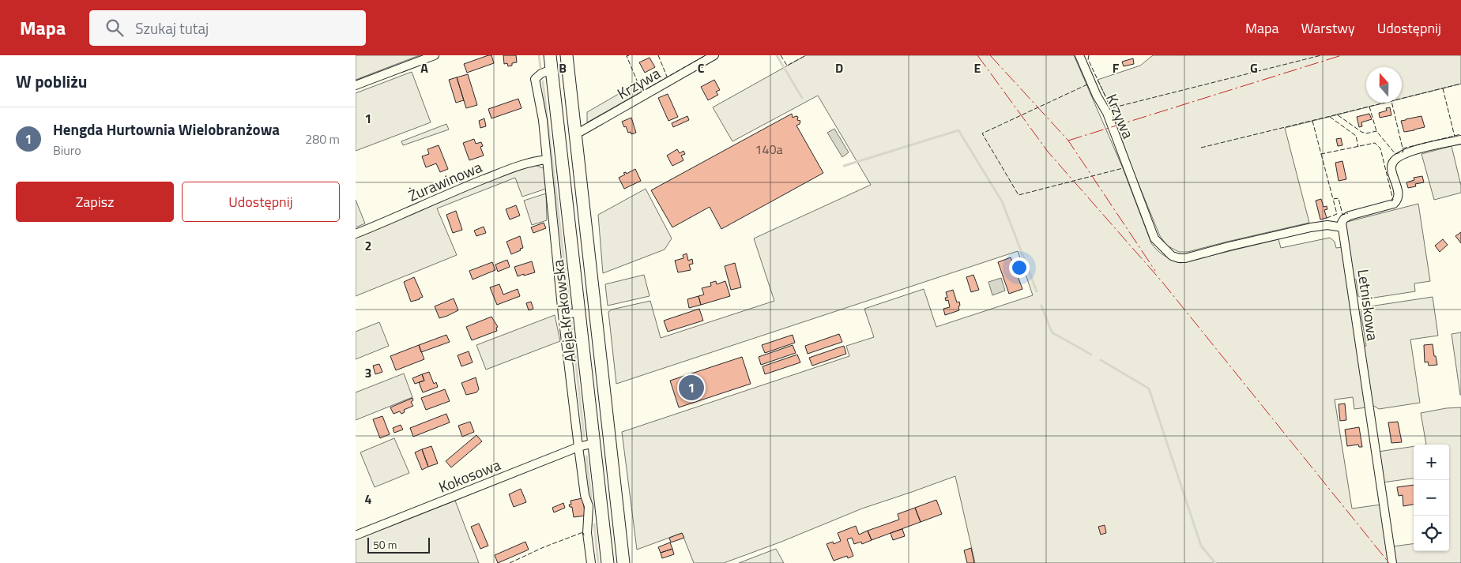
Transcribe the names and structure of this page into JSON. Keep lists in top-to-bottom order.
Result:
{
  "streets": {
    "main road": ["Aleja Krakowska"],
    "street": [
      "Krzywa",
      "Żurawinowa",
      "Letniskowa",
      "Kokosowa"
    ]
  },
  "crossings": [
    ["Krzywa", "Letniskowa"],
    ["Aleja Krakowska", "Kokosowa"]
  ],
  "house_numbers": ["140a"],
  "scale_bar": "50 m",
  "north": "top",
  "page": {
    "header": "Mapa",
    "search": "Szukaj tutaj",
    "nav": ["Mapa", "Warstwy", "Udostępnij"],
    "heading": "W pobliżu",
    "list": [
      {
        "mark": "1",
        "name": "Hengda Hurtownia Wielobranżowa",
        "note": "Biuro",
        "value": "280 m"
      }
    ],
    "buttons": ["Zapisz", "Udostępnij"],
    "pins": "1",
    "map_buttons": ["+", "−"],
    "scale": "50 m"
  },
  "grid": {
    "columns": [
      "A",
      "B",
      "C",
      "D",
      "E",
      "F",
      "G"
    ],
    "rows": [
      "1",
      "2",
      "3",
      "4"
    ]
  }
}
